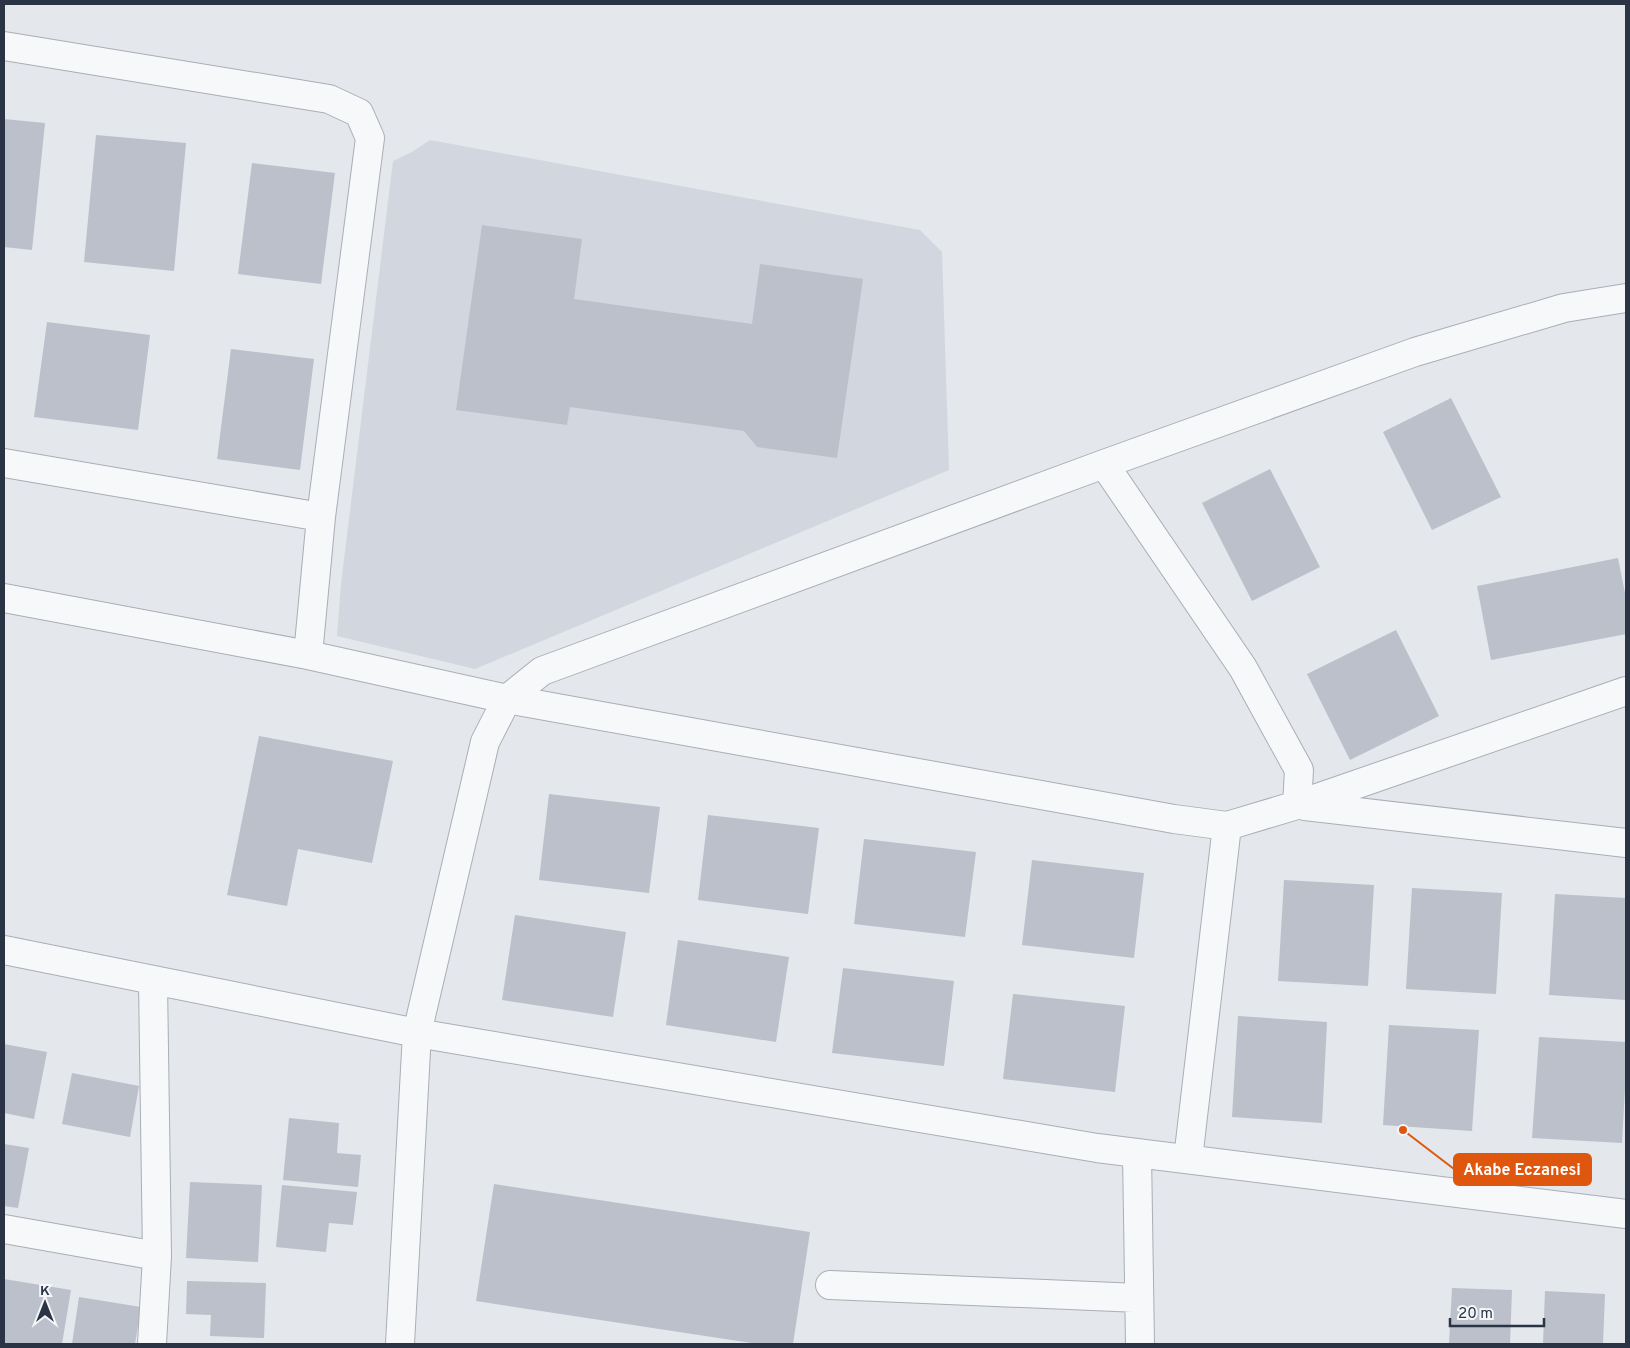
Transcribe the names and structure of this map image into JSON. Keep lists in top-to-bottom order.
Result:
{
  "places": ["Akabe Eczanesi"],
  "scale_bar": "20 m",
  "north": "top"
}
